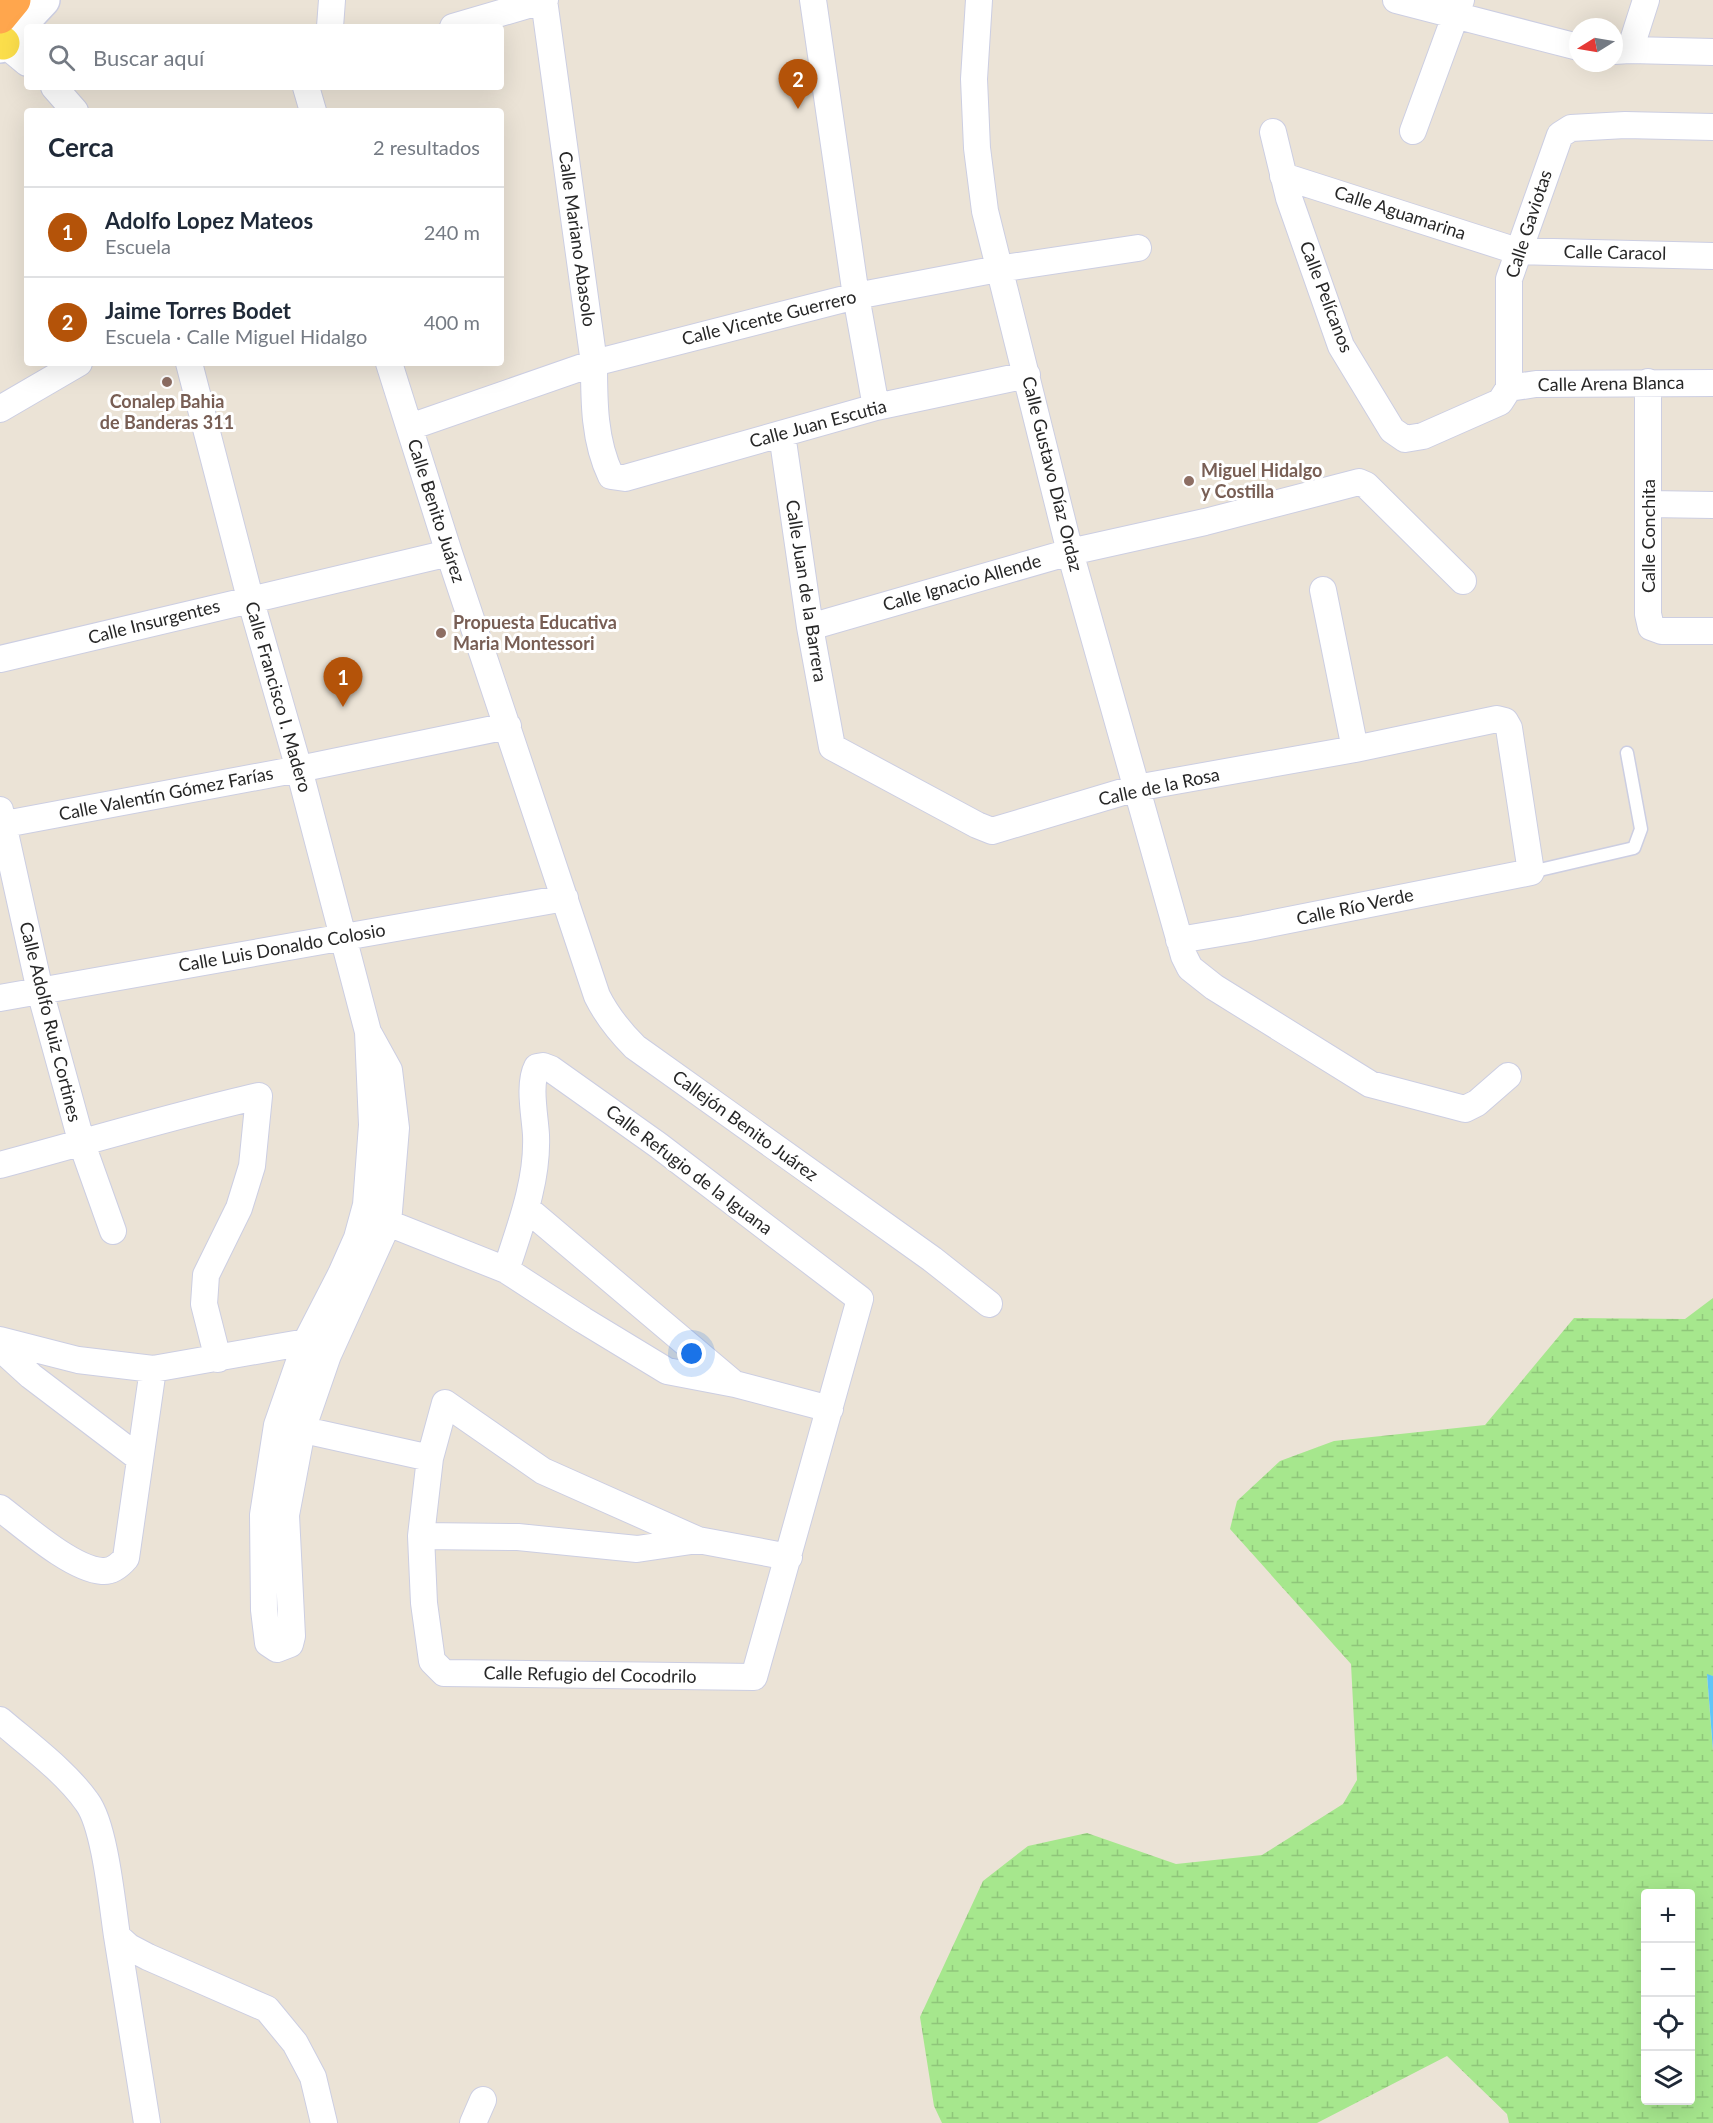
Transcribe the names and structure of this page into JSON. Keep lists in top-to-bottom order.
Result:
{
  "streets": {
    "street": [
      "Calle Aguamarina",
      "Calle Gaviotas",
      "Calle Mariano Abasolo",
      "Calle Caracol",
      "Calle Pelícanos",
      "Calle Vicente Guerrero",
      "Calle Arena Blanca",
      "Calle Juan Escutia",
      "Calle Gustavo Díaz Ordaz",
      "Calle Benito Juárez",
      "Calle Conchita",
      "Calle Ignacio Allende",
      "Calle Juan de la Barrera",
      "Calle Insurgentes",
      "Calle Francisco I. Madero",
      "Calle de la Rosa",
      "Calle Valentín Gómez Farías",
      "Calle Río Verde",
      "Calle Luis Donaldo Colosio",
      "Calle Adolfo Ruiz Cortines",
      "Callejón Benito Juárez",
      "Calle Refugio de la Iguana",
      "Calle Refugio del Cocodrilo"
    ]
  },
  "crossings": [
    ["Calle Aguamarina", "Calle Gaviotas"],
    ["Calle Aguamarina", "Calle Caracol"],
    ["Calle Aguamarina", "Calle Pelícanos"],
    ["Calle Gaviotas", "Calle Caracol"],
    ["Calle Gaviotas", "Calle Pelícanos"],
    ["Calle Gaviotas", "Calle Arena Blanca"],
    ["Calle Mariano Abasolo", "Calle Vicente Guerrero"],
    ["Calle Mariano Abasolo", "Calle Juan Escutia"],
    ["Calle Pelícanos", "Calle Arena Blanca"],
    ["Calle Vicente Guerrero", "Calle Gustavo Díaz Ordaz"],
    ["Calle Vicente Guerrero", "Calle Benito Juárez"],
    ["Calle Arena Blanca", "Calle Conchita"],
    ["Calle Juan Escutia", "Calle Gustavo Díaz Ordaz"],
    ["Calle Juan Escutia", "Calle Juan de la Barrera"],
    ["Calle Gustavo Díaz Ordaz", "Calle Ignacio Allende"],
    ["Calle Gustavo Díaz Ordaz", "Calle de la Rosa"],
    ["Calle Gustavo Díaz Ordaz", "Calle Río Verde"],
    ["Calle Benito Juárez", "Calle Insurgentes"],
    ["Calle Benito Juárez", "Calle Valentín Gómez Farías"],
    ["Calle Benito Juárez", "Calle Luis Donaldo Colosio"],
    ["Calle Benito Juárez", "Callejón Benito Juárez"],
    ["Calle Ignacio Allende", "Calle Juan de la Barrera"],
    ["Calle Juan de la Barrera", "Calle de la Rosa"],
    ["Calle Insurgentes", "Calle Francisco I. Madero"],
    ["Calle Francisco I. Madero", "Calle Valentín Gómez Farías"],
    ["Calle Francisco I. Madero", "Calle Luis Donaldo Colosio"],
    ["Calle de la Rosa", "Calle Río Verde"],
    ["Calle Valentín Gómez Farías", "Calle Adolfo Ruiz Cortines"],
    ["Calle Luis Donaldo Colosio", "Calle Adolfo Ruiz Cortines"],
    ["Calle Luis Donaldo Colosio", "Callejón Benito Juárez"],
    ["Calle Refugio de la Iguana", "Calle Refugio del Cocodrilo"]
  ],
  "places": ["Conalep Bahia de Banderas 311", "Miguel Hidalgo y Costilla", "Propuesta Educativa Maria Montessori"],
  "north": "left",
  "page": {
    "search": "Buscar aquí",
    "pins": ["2", "1"],
    "heading": ["Cerca", "2 resultados"],
    "list": [
      {
        "mark": "1",
        "name": "Adolfo Lopez Mateos",
        "note": "Escuela",
        "value": "240 m"
      },
      {
        "mark": "2",
        "name": "Jaime Torres Bodet",
        "note": "Escuela · Calle Miguel Hidalgo",
        "value": "400 m"
      }
    ],
    "map_buttons": ["+", "−"]
  }
}
